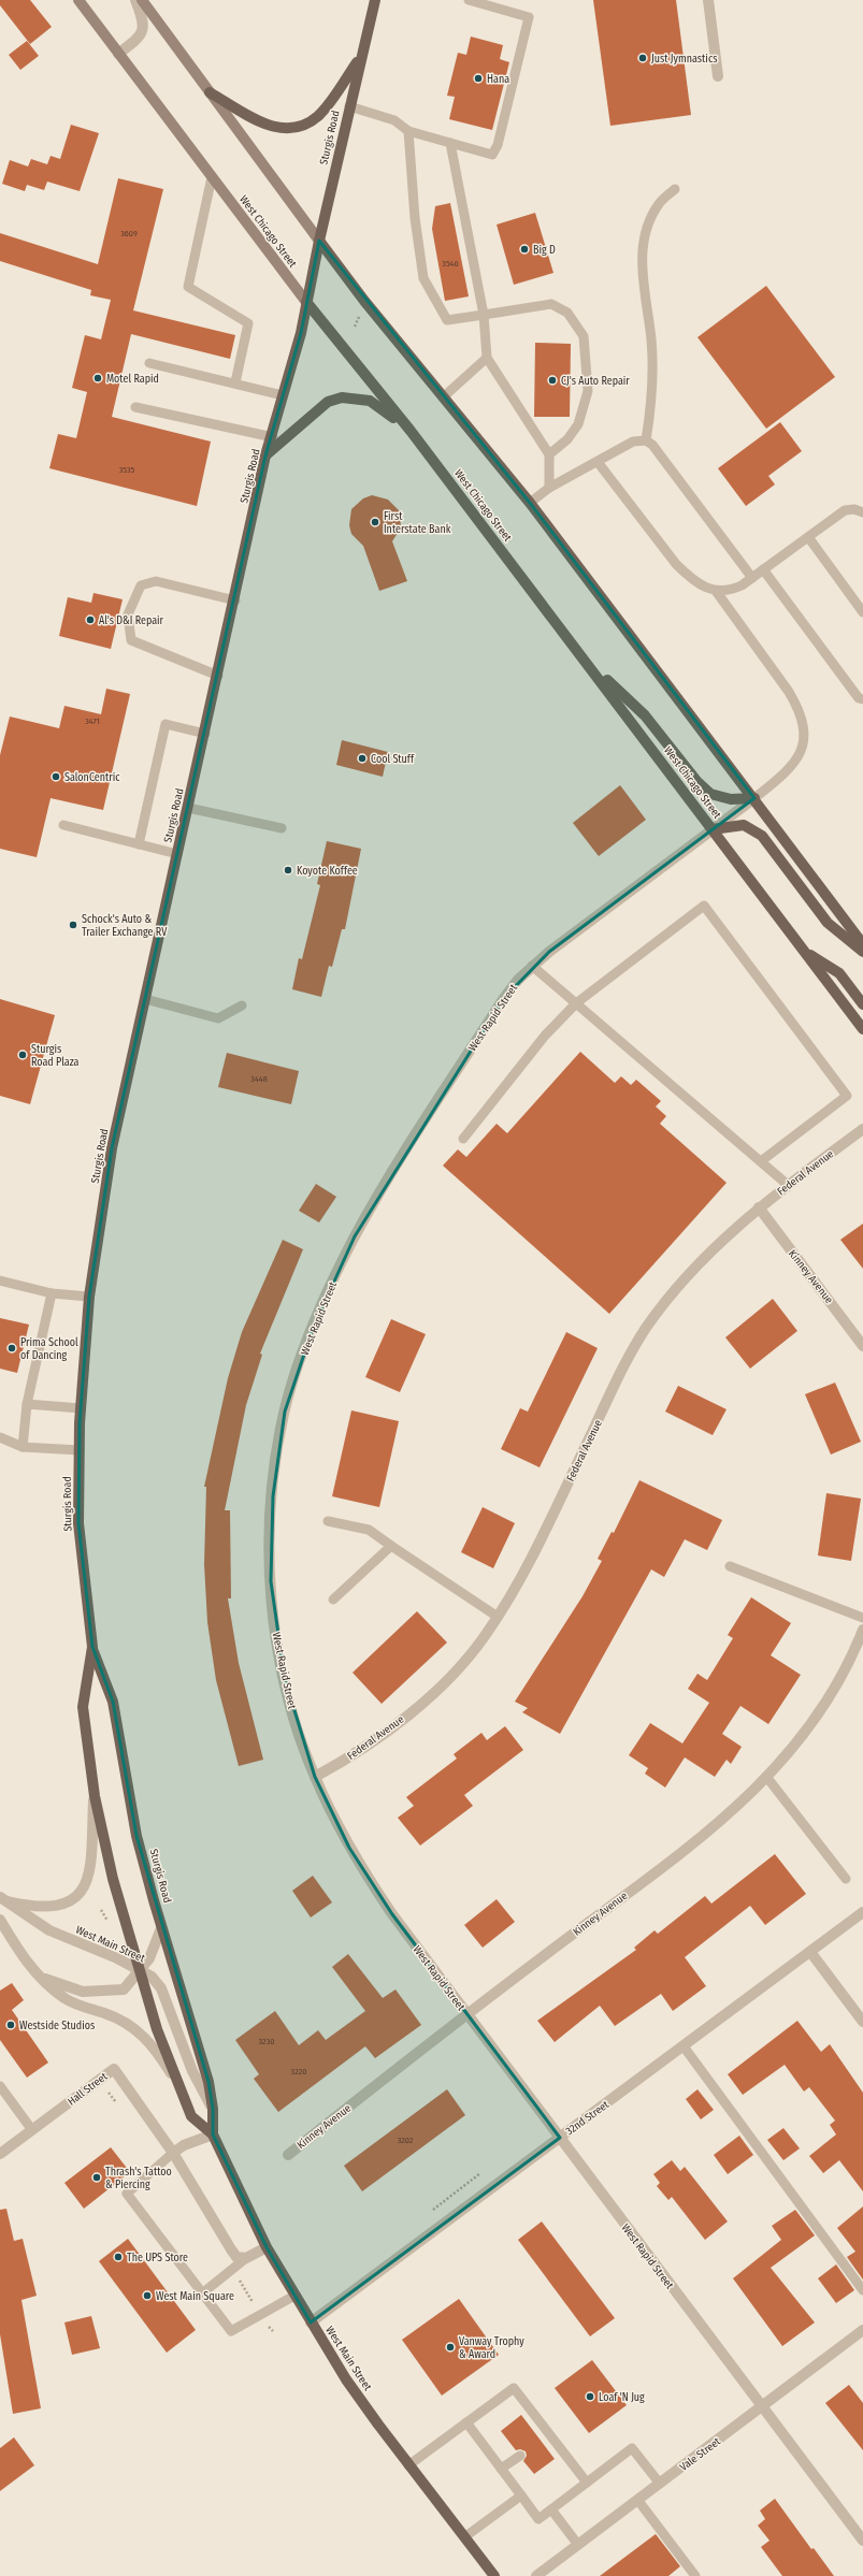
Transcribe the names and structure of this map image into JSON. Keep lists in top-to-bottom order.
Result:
{
  "streets": {
    "main road": ["Sturgis Road", "West Chicago Street", "West Main Street"],
    "street": [
      "West Rapid Street",
      "Federal Avenue",
      "Kinney Avenue",
      "Hall Street",
      "32nd Street",
      "Vale Street"
    ]
  },
  "crossings": [
    ["Sturgis Road", "West Chicago Street"],
    ["Sturgis Road", "West Main Street"],
    ["West Chicago Street", "West Rapid Street"],
    ["West Rapid Street", "Federal Avenue"],
    ["West Rapid Street", "Kinney Avenue"],
    ["West Rapid Street", "32nd Street"],
    ["West Rapid Street", "Vale Street"],
    ["Federal Avenue", "Kinney Avenue"],
    ["West Main Street", "32nd Street"]
  ],
  "places": [
    "Just Jymnastics",
    "Hana",
    "Big D",
    "Motel Rapid",
    "CJ's Auto Repair",
    "First Interstate Bank",
    "Al's D&I Repair",
    "Cool Stuff",
    "SalonCentric",
    "Koyote Koffee",
    "Schock's Auto & Trailer Exchange RV",
    "Sturgis Road Plaza",
    "Prima School of Dancing",
    "Westside Studios",
    "Thrash's Tattoo & Piercing",
    "The UPS Store",
    "West Main Square",
    "Vanway Trophy & Award",
    "Loaf 'N Jug"
  ],
  "house_numbers": [
    "3609",
    "3540",
    "3535",
    "3471",
    "3448",
    "3230",
    "3220",
    "3202"
  ]
}
